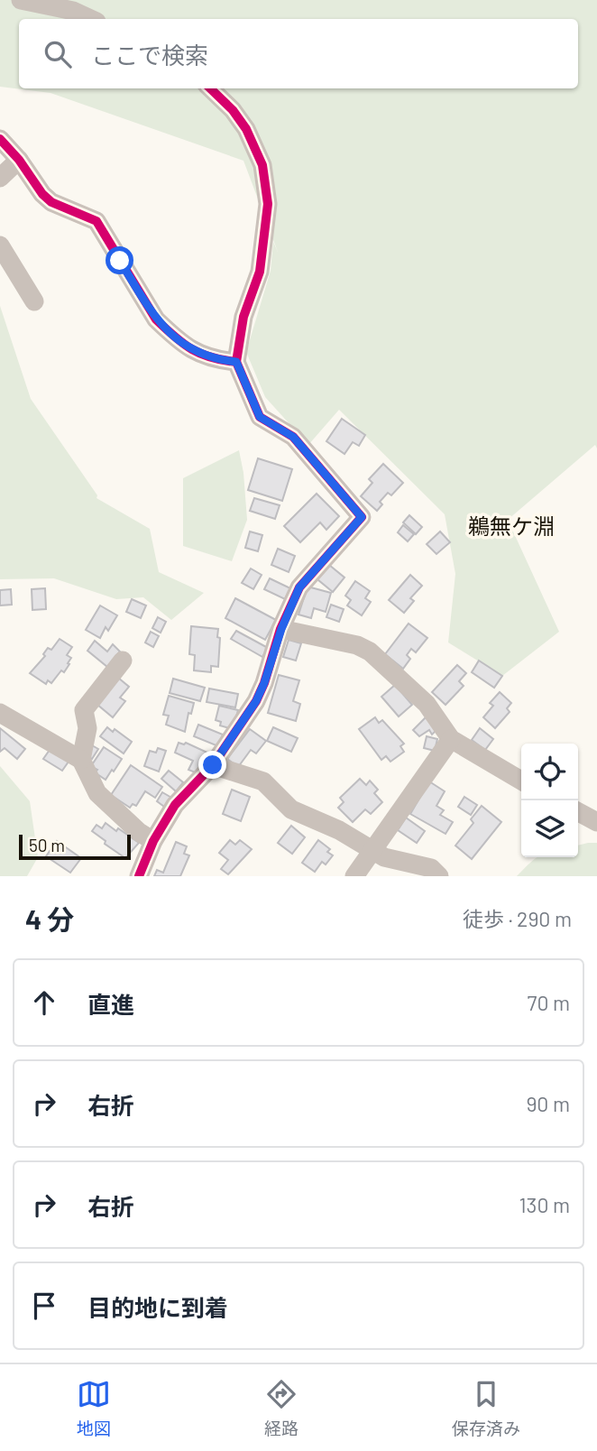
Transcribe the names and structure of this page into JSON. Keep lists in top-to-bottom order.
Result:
{
  "districts": ["鵜無ケ淵"],
  "scale_bar": "50 m",
  "page": {
    "search": "ここで検索",
    "scale": "50 m",
    "heading": ["4 分", "徒歩 · 290 m"],
    "list": [
      ["直進", "70 m"],
      ["右折", "90 m"],
      ["右折", "130 m"],
      "目的地に到着"
    ],
    "nav": ["地図", "経路", "保存済み"]
  }
}
